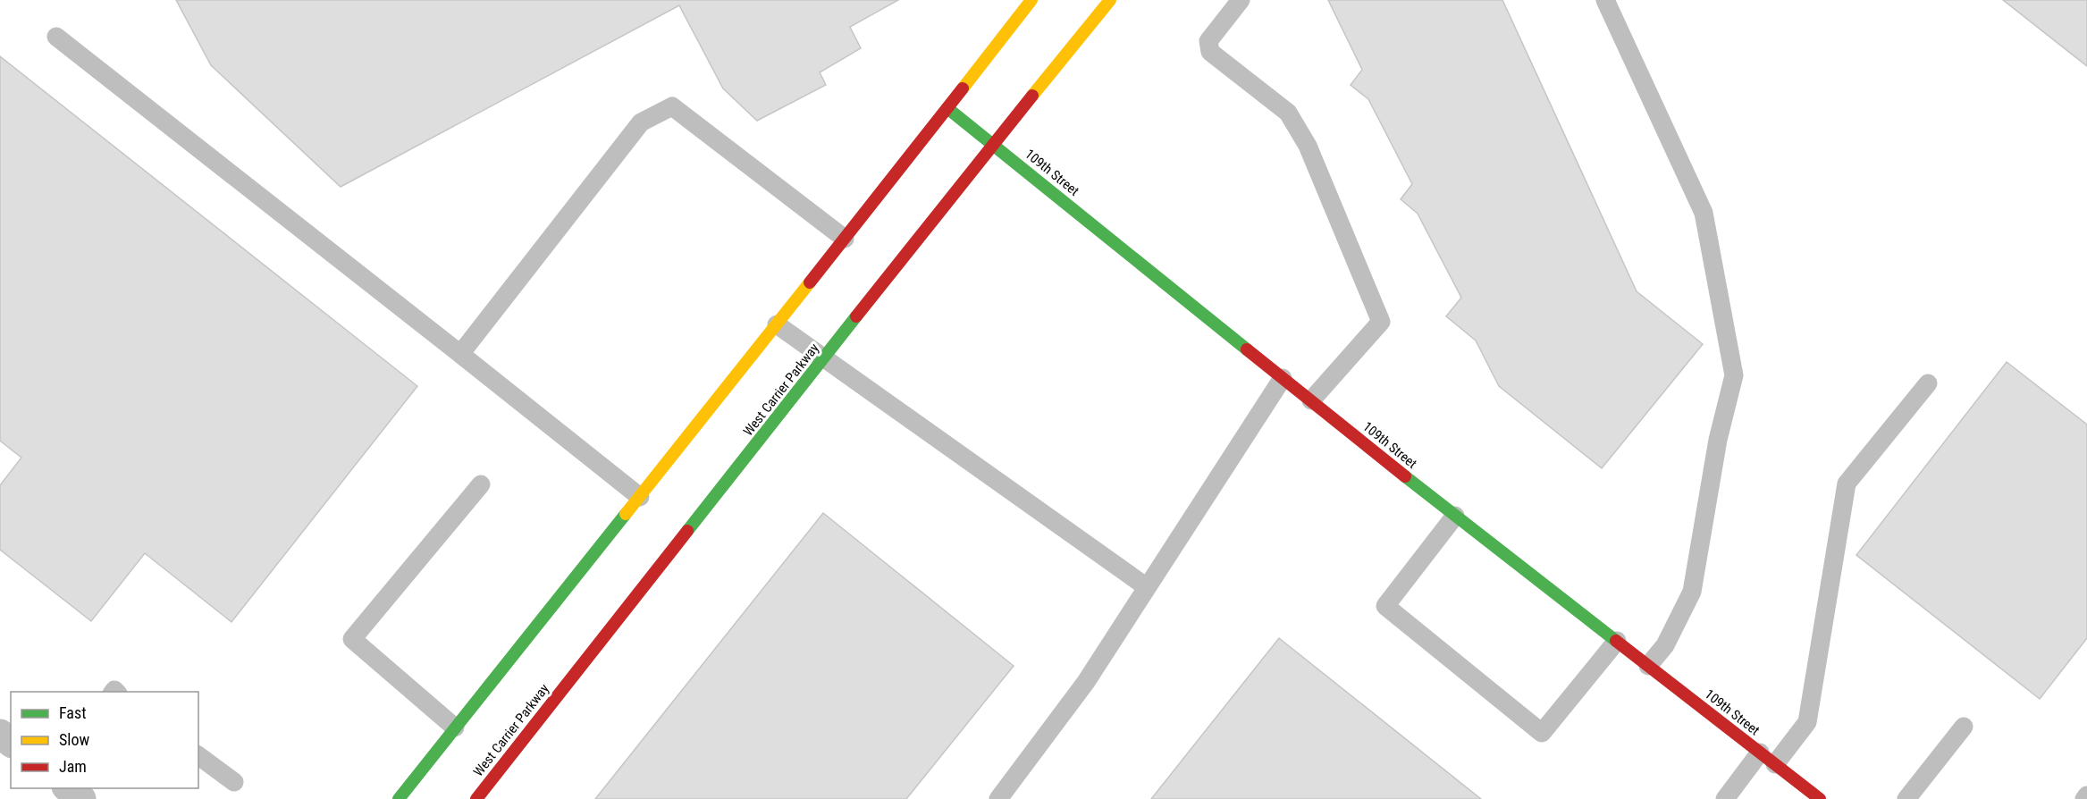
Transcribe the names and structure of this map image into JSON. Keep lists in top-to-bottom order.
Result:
{
  "streets": {
    "main road": ["109th Street", "West Carrier Parkway"]
  },
  "crossings": [
    ["109th Street", "West Carrier Parkway"]
  ],
  "legend": ["Fast", "Slow", "Jam"]
}
